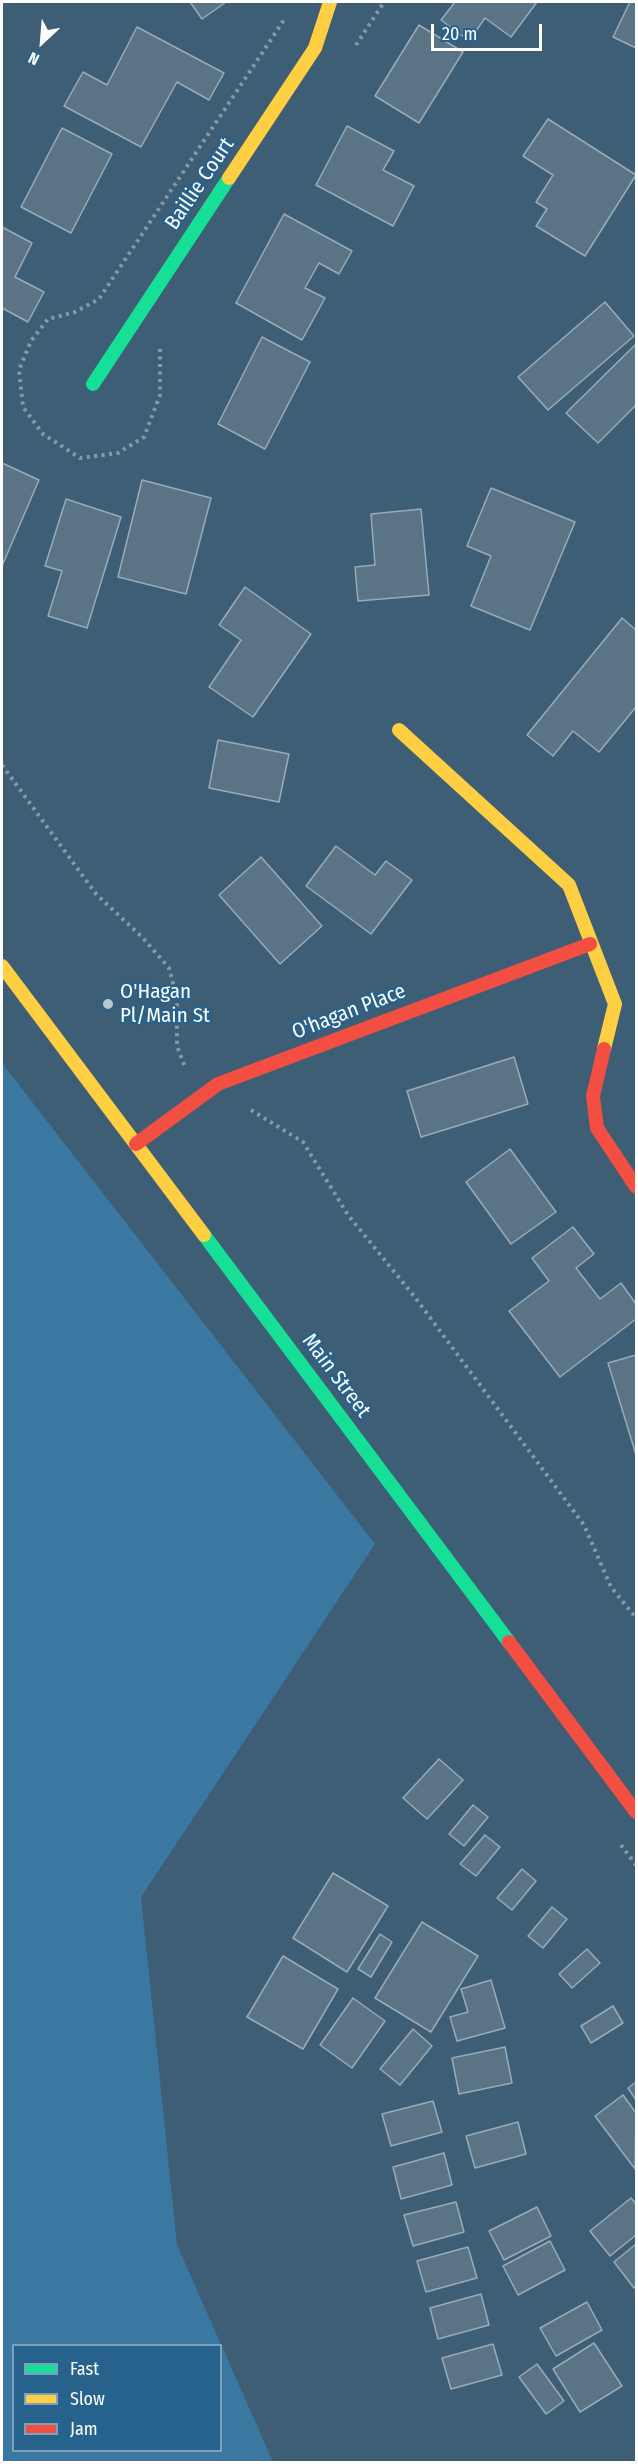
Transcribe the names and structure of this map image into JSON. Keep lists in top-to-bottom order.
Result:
{
  "streets": {
    "street": ["Baillie Court", "O'hagan Place", "Main Street"]
  },
  "crossings": [
    ["O'hagan Place", "Main Street"]
  ],
  "places": ["O'Hagan Pl/Main St"],
  "legend": ["Fast", "Slow", "Jam"],
  "scale_bar": "20 m",
  "north": "bottom left"
}
